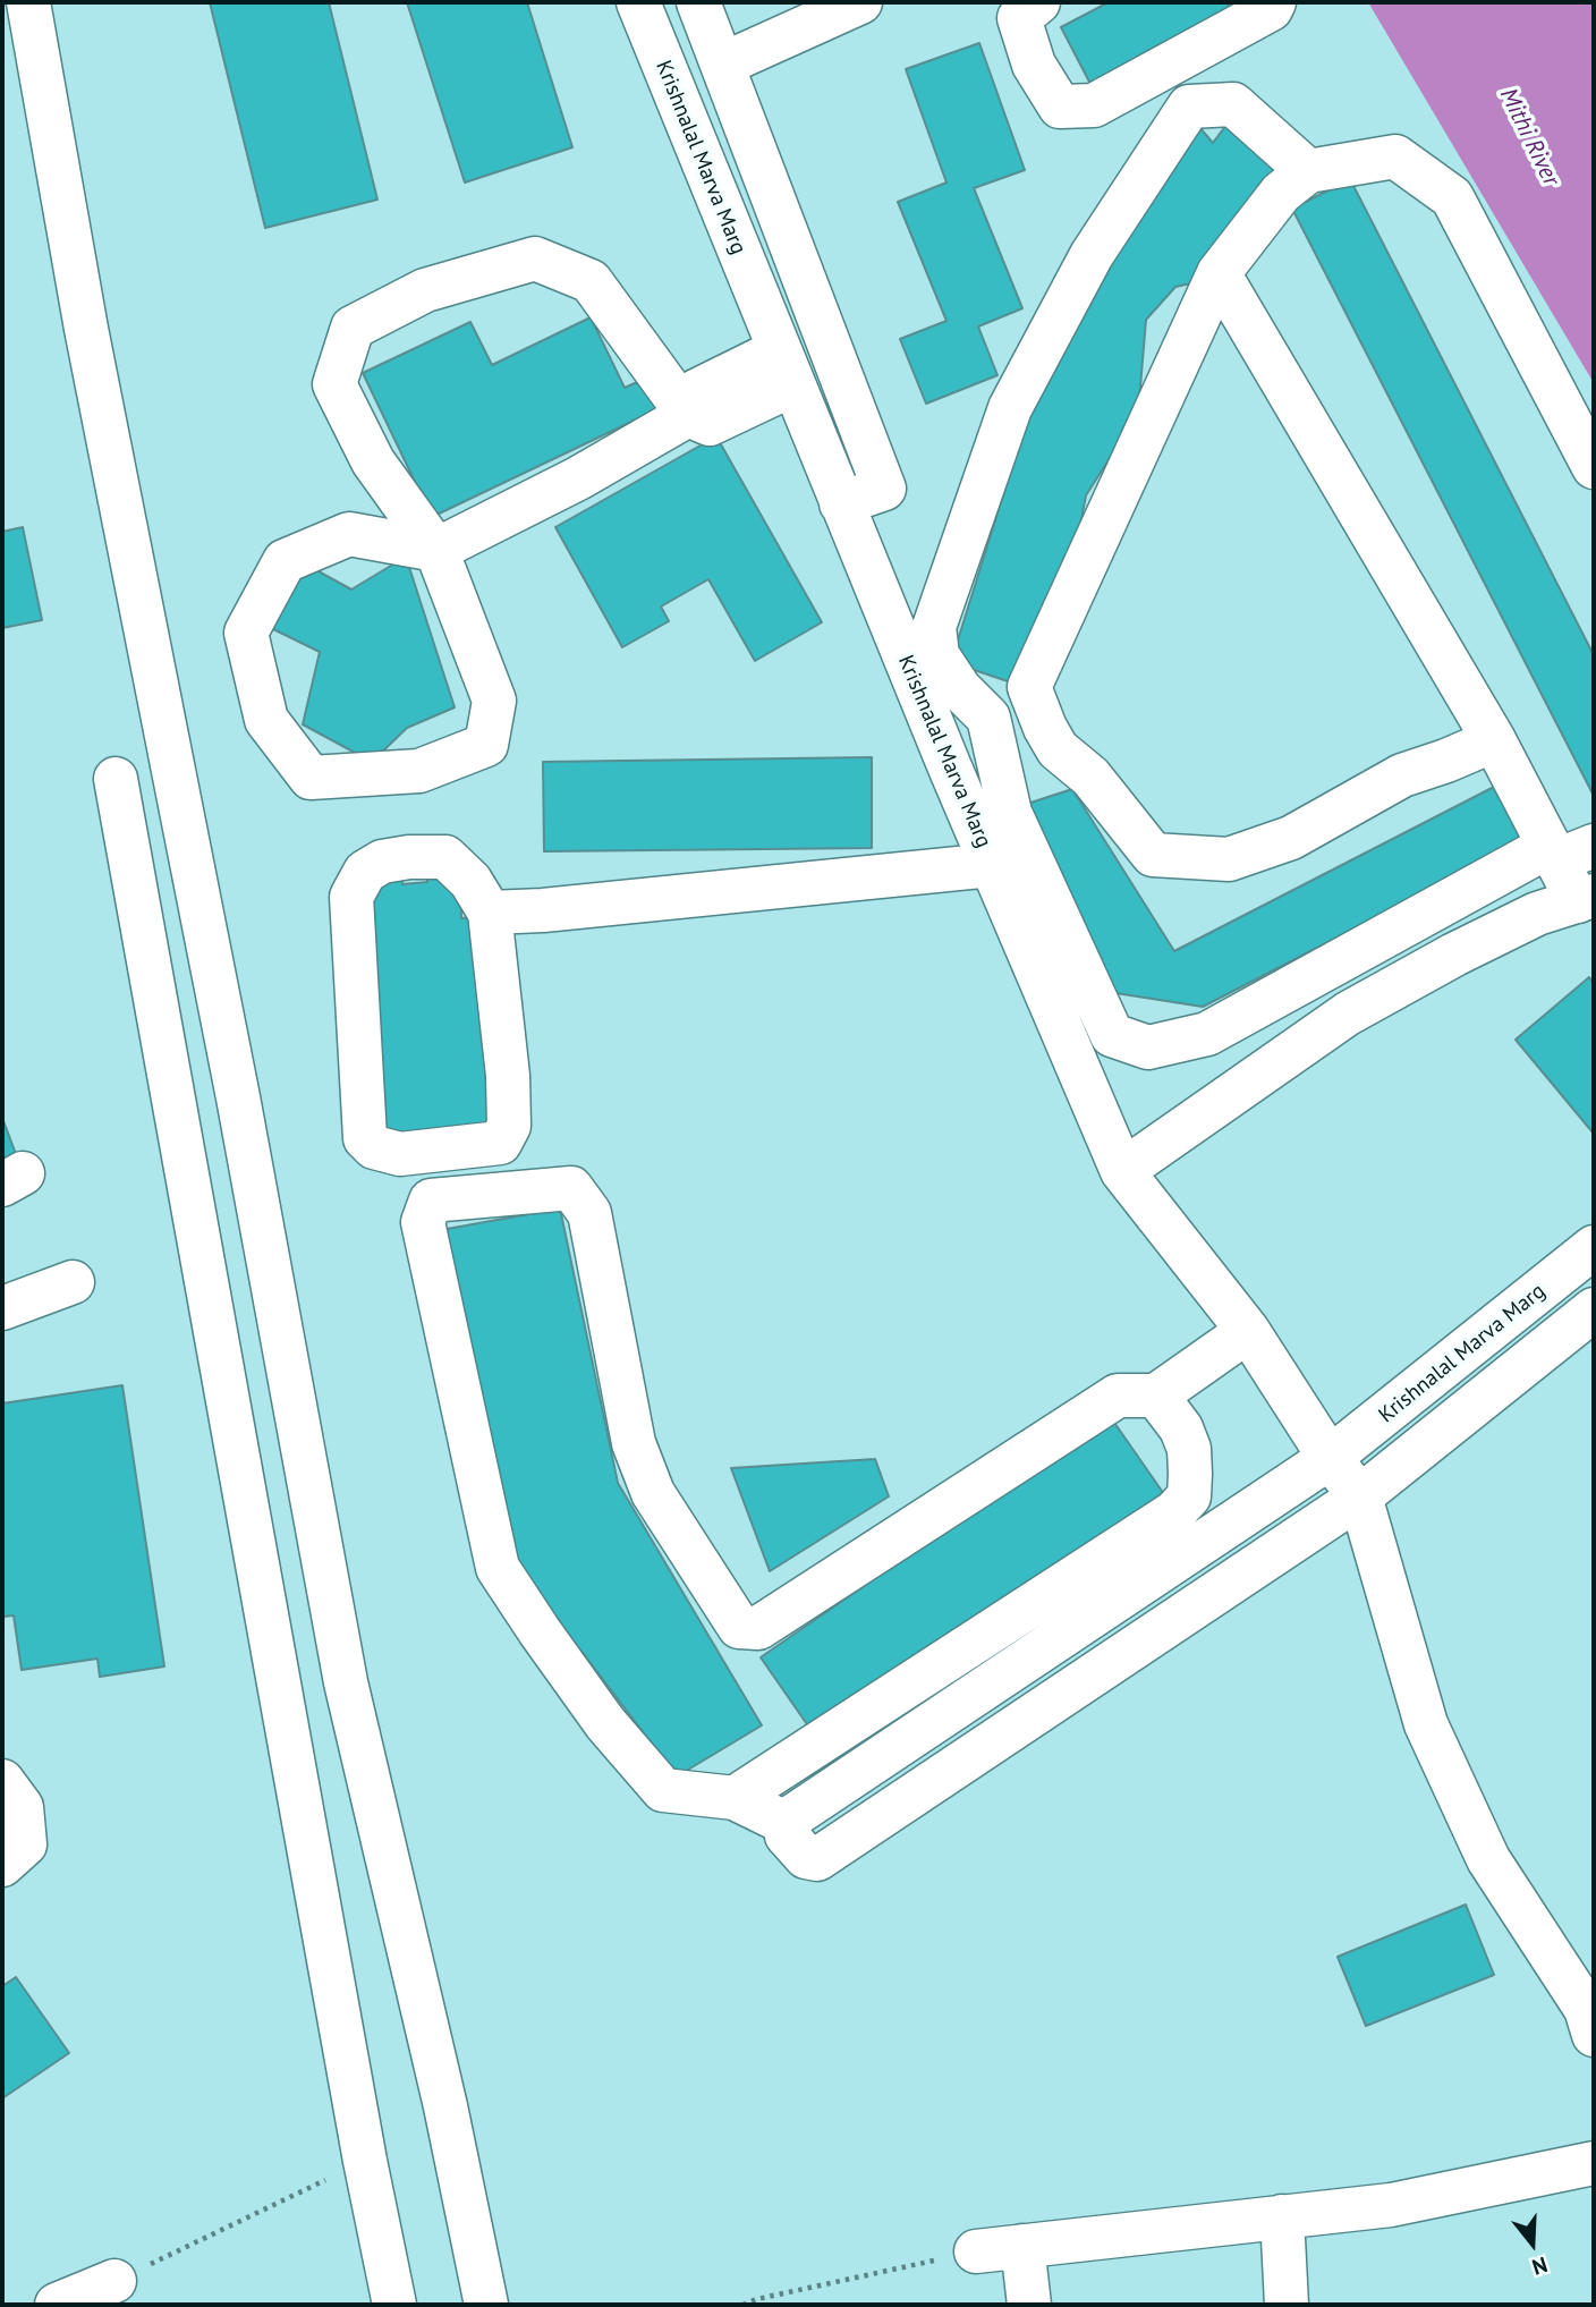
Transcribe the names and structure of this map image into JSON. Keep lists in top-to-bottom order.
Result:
{
  "streets": {
    "street": ["Krishnalal Marva Marg"]
  },
  "water": ["Mithi River"],
  "north": "bottom"
}
